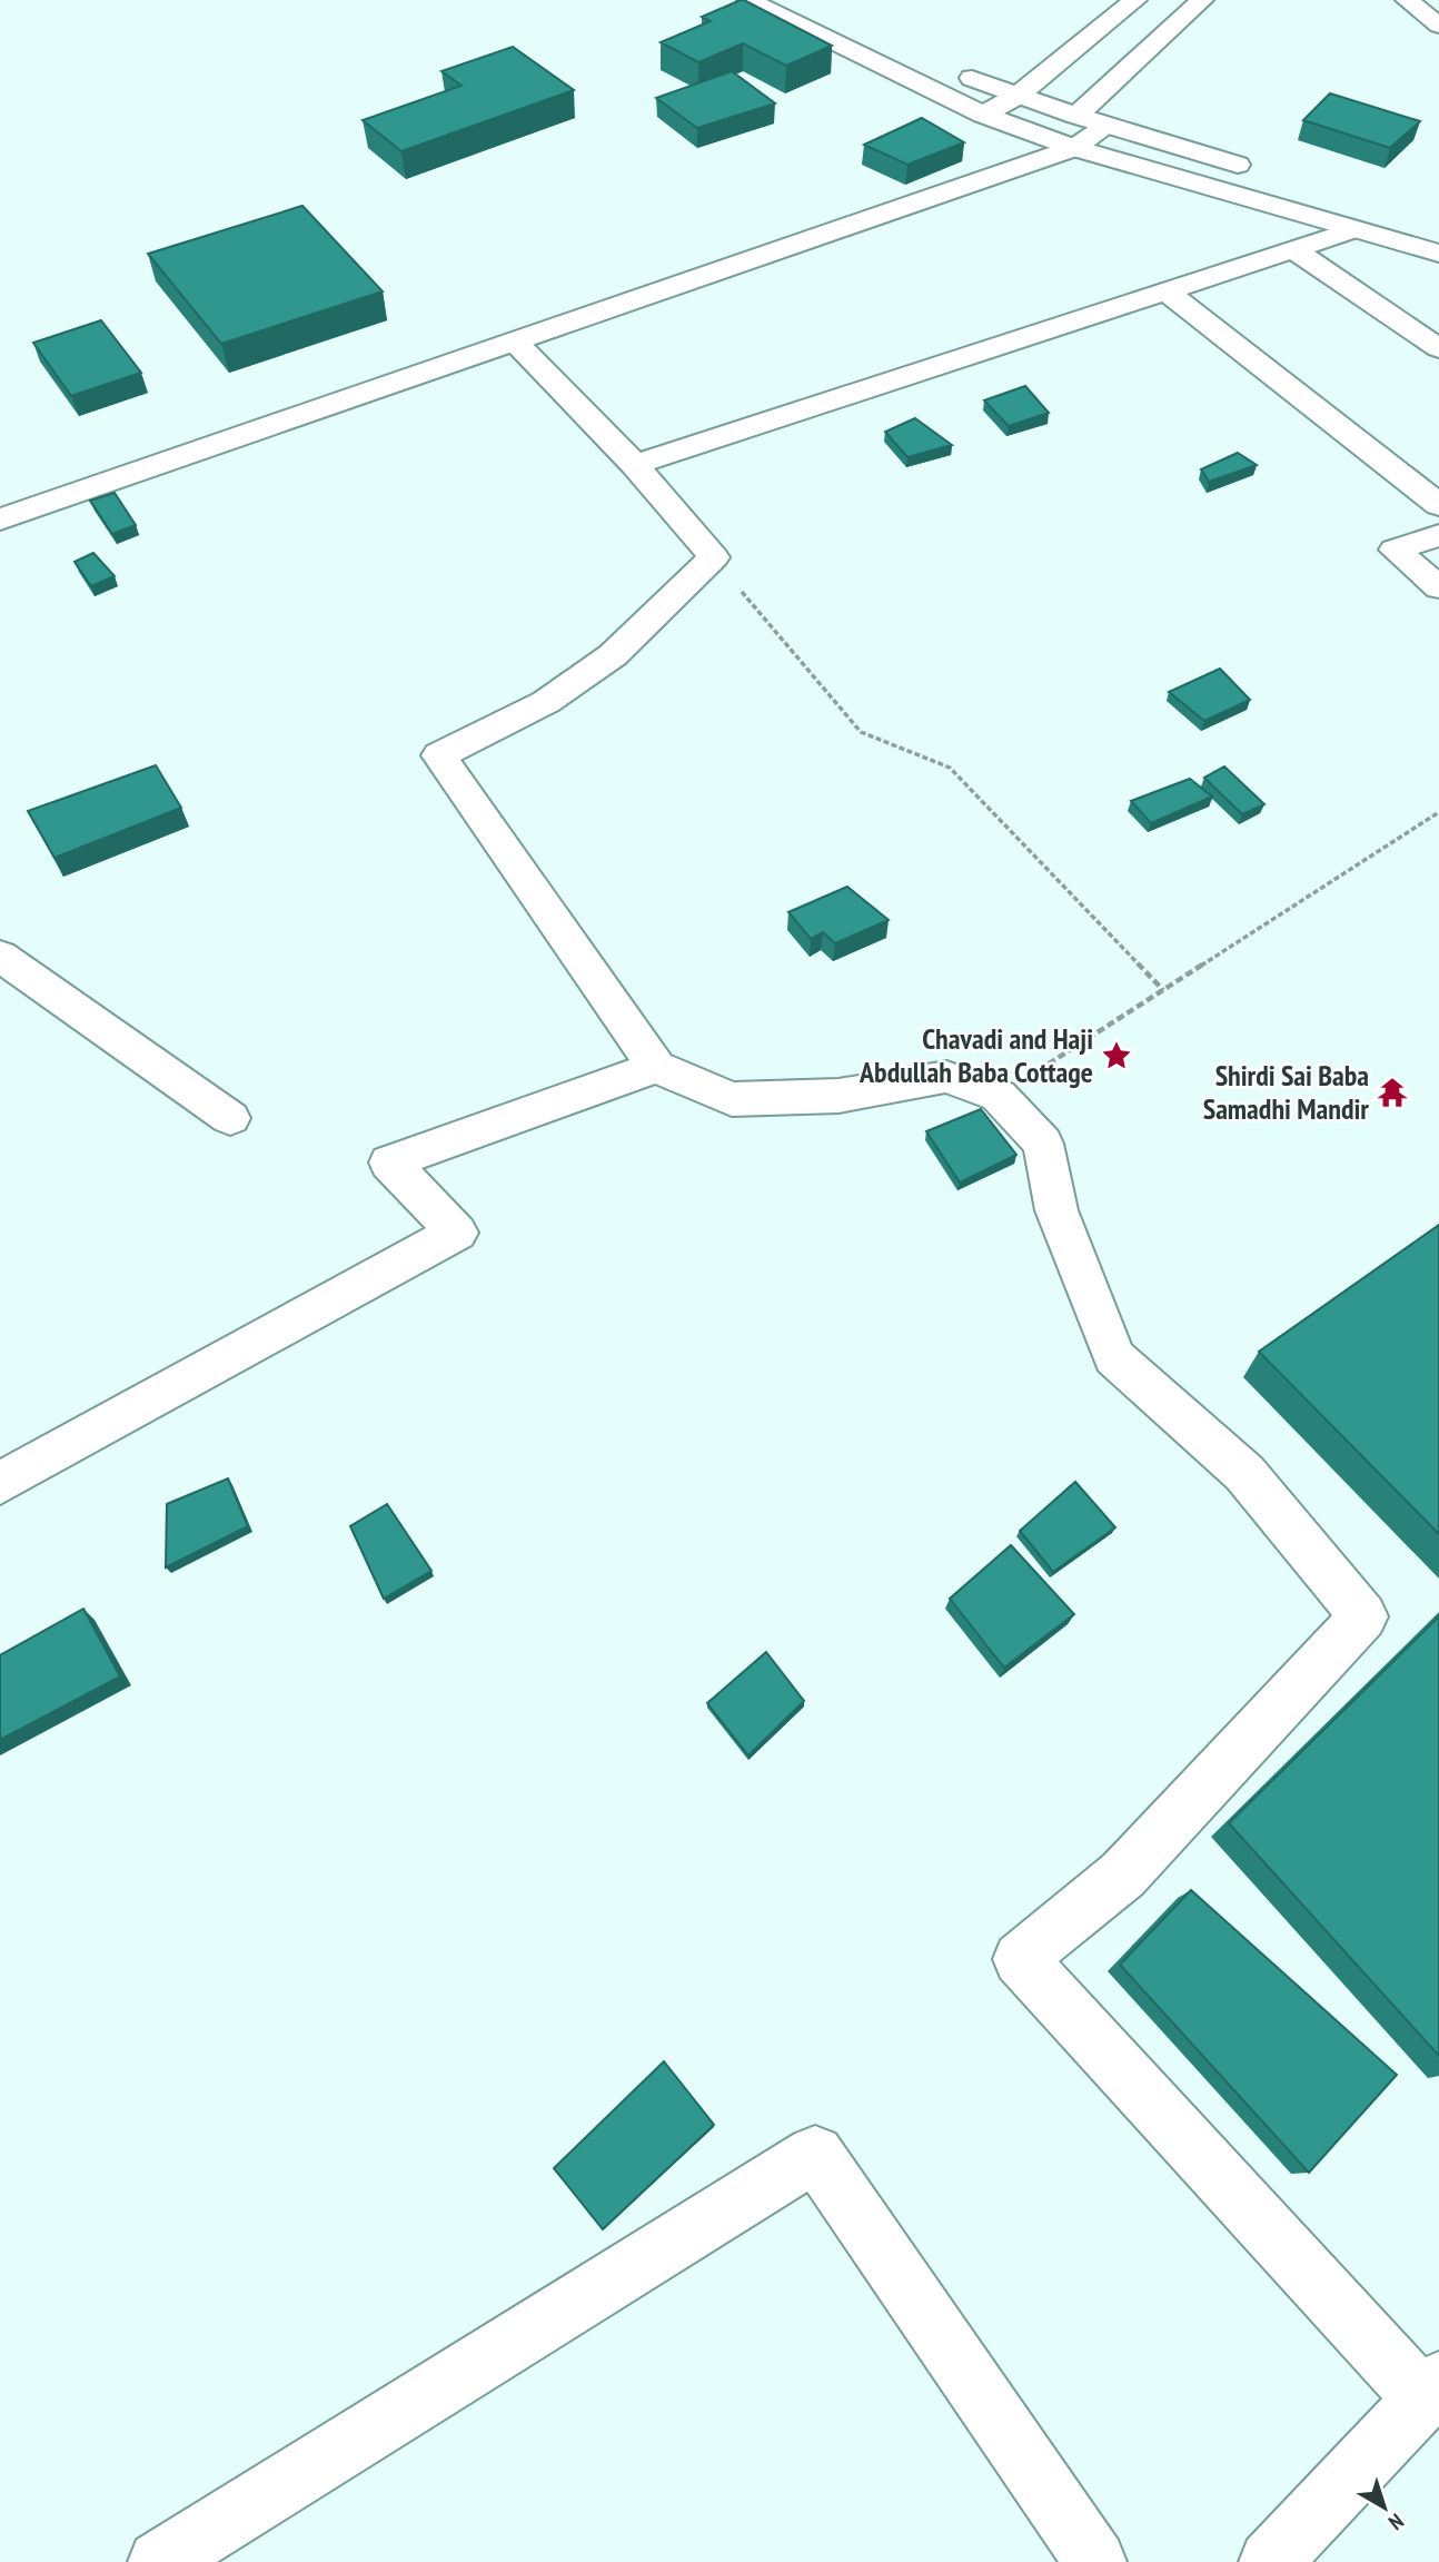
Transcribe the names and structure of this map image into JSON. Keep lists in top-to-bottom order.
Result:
{
  "places": {
    "place": ["Chavadi and Haji Abdullah Baba Cottage"],
    "temple": ["Shirdi Sai Baba Samadhi Mandir"]
  },
  "north": "bottom right"
}
